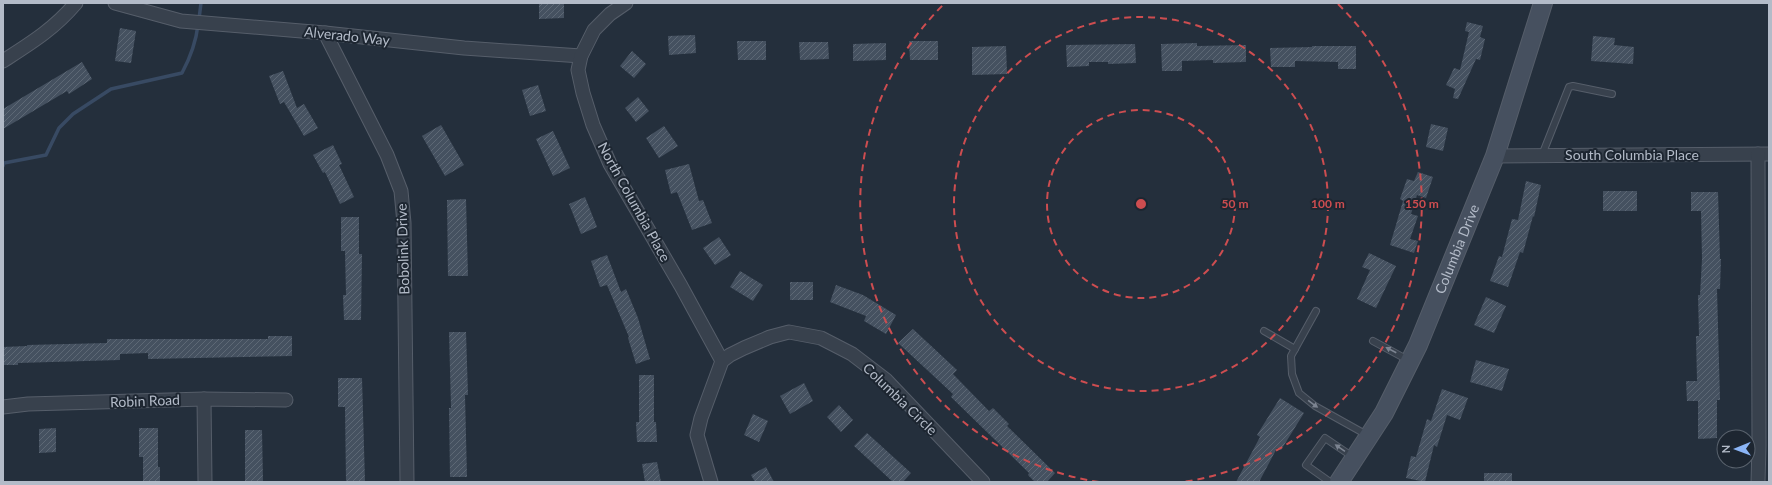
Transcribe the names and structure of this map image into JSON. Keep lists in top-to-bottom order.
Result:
{
  "streets": {
    "main road": ["Columbia Drive"],
    "street": [
      "Alverado Way",
      "South Columbia Place",
      "North Columbia Place",
      "Bobolink Drive",
      "Columbia Circle",
      "Robin Road"
    ]
  },
  "crossings": [
    ["Alverado Way", "North Columbia Place"],
    ["Alverado Way", "Bobolink Drive"],
    ["South Columbia Place", "Columbia Drive"],
    ["North Columbia Place", "Columbia Circle"]
  ],
  "north": "left",
  "rings": ["50 m", "100 m", "150 m"]
}
